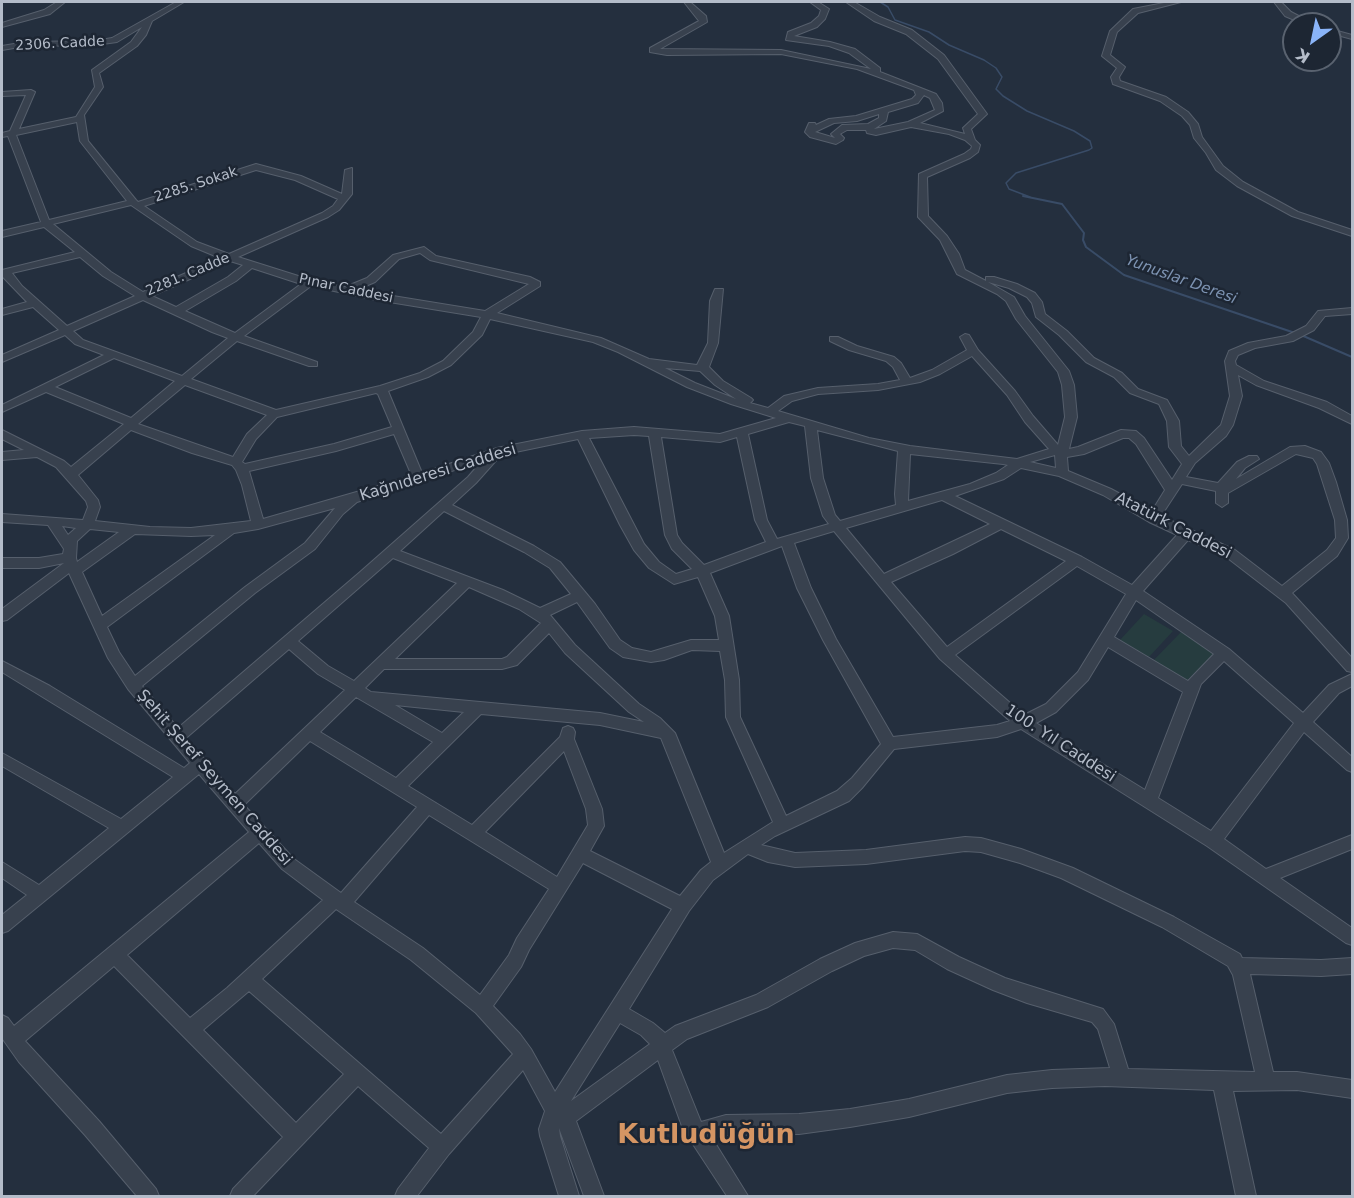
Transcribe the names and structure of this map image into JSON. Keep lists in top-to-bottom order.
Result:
{
  "streets": {
    "street": [
      "2306. Cadde",
      "2285. Sokak",
      "2281. Cadde",
      "Pınar Caddesi",
      "Kağnıderesi Caddesi",
      "Atatürk Caddesi",
      "100. Yıl Caddesi",
      "Şehit Şeref Seymen Caddesi"
    ]
  },
  "crossings": [
    ["2285. Sokak", "2281. Cadde"],
    ["2285. Sokak", "Pınar Caddesi"],
    ["2281. Cadde", "Pınar Caddesi"],
    ["Pınar Caddesi", "Kağnıderesi Caddesi"],
    ["Pınar Caddesi", "Atatürk Caddesi"],
    ["Pınar Caddesi", "100. Yıl Caddesi"],
    ["Kağnıderesi Caddesi", "Şehit Şeref Seymen Caddesi"]
  ],
  "districts": ["Kutludüğün"],
  "water": ["Yunuslar Deresi"],
  "north": "bottom left"
}
